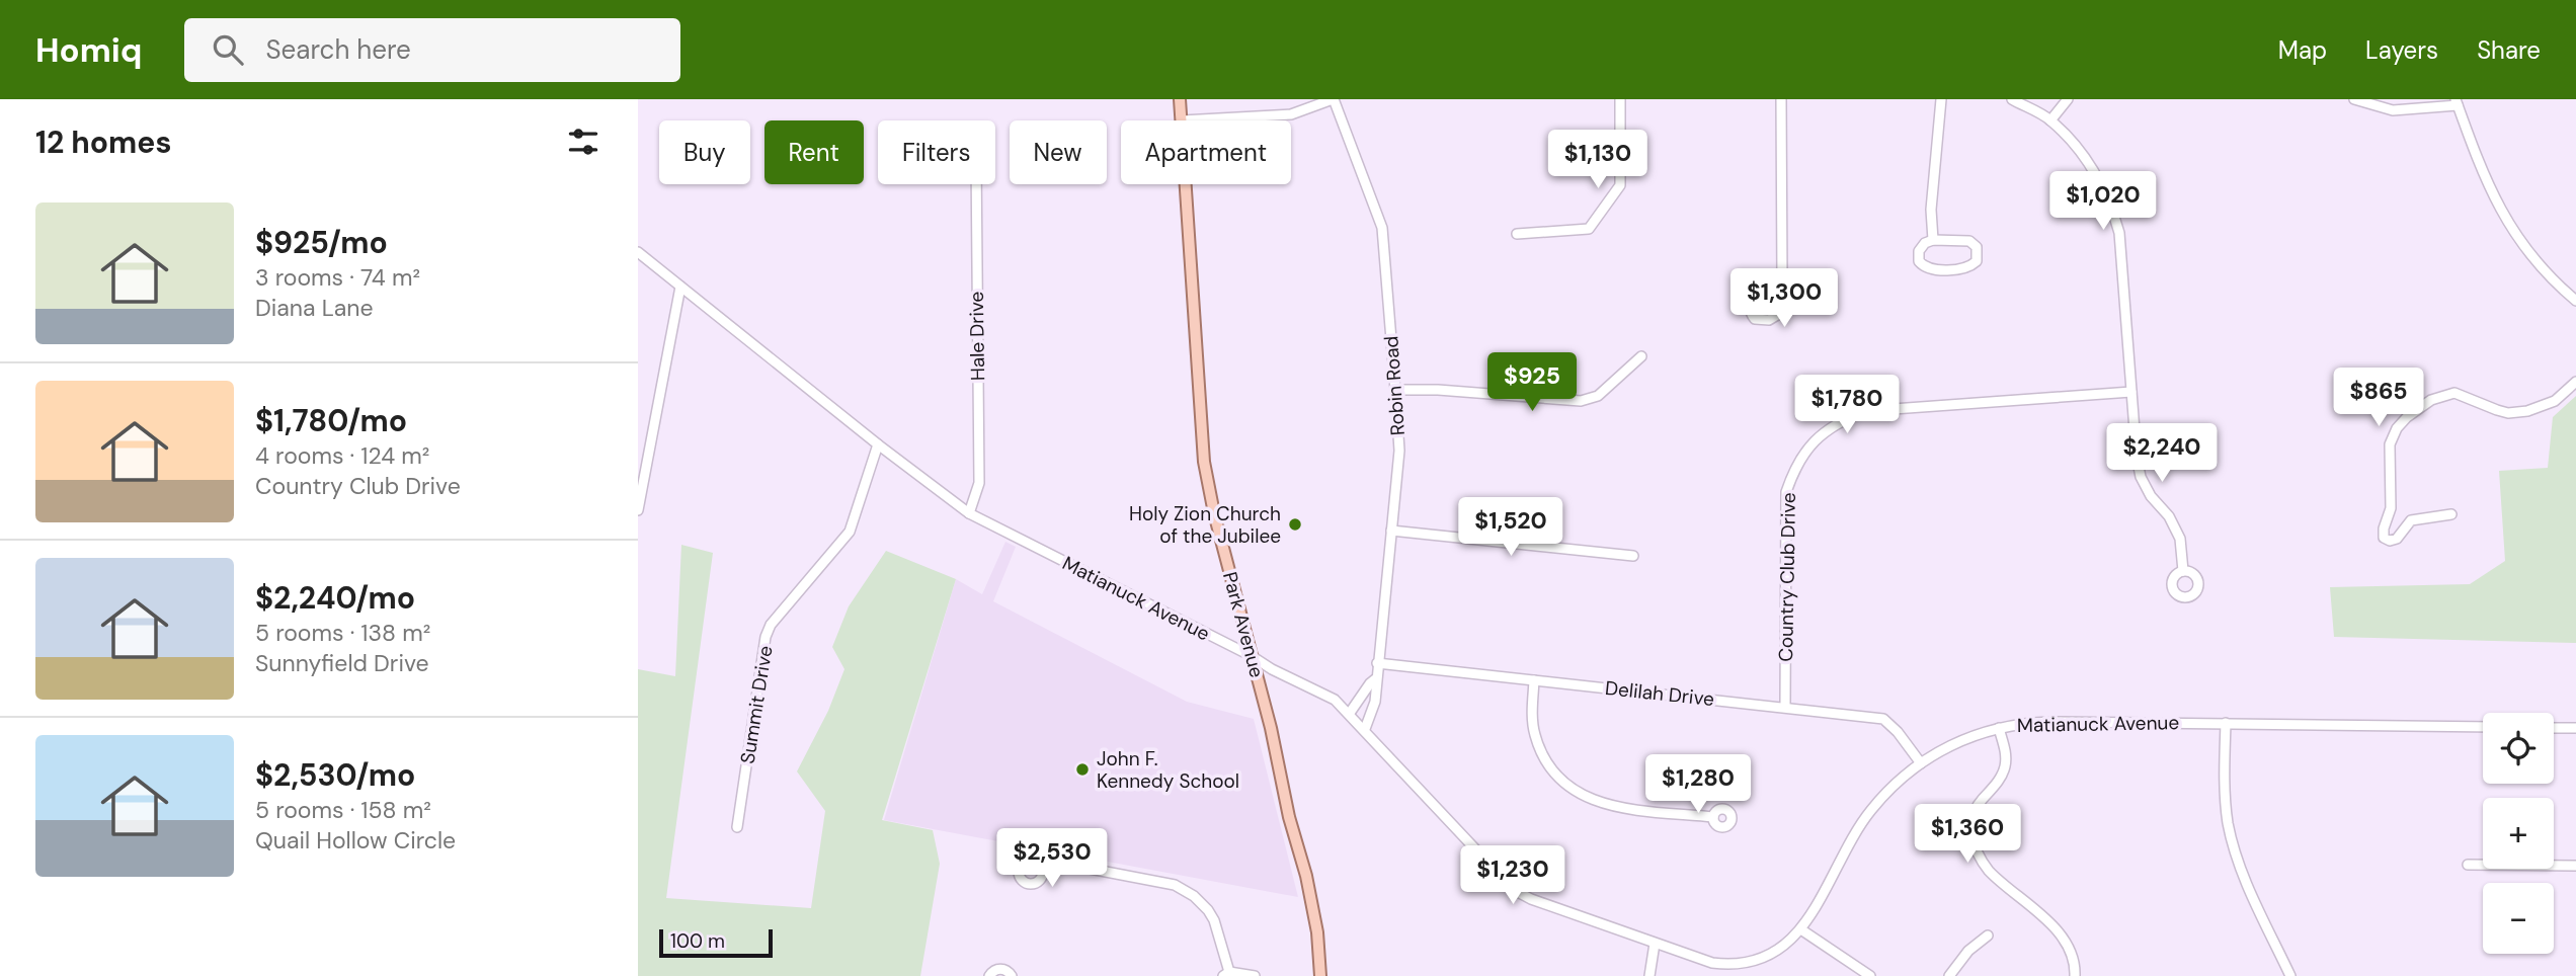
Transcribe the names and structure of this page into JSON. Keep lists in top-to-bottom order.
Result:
{
  "streets": {
    "main road": ["Park Avenue"],
    "street": [
      "Hale Drive",
      "Robin Road",
      "Country Club Drive",
      "Matianuck Avenue",
      "Delilah Drive",
      "Summit Drive"
    ]
  },
  "crossings": [
    ["Hale Drive", "Matianuck Avenue"],
    ["Robin Road", "Matianuck Avenue"],
    ["Robin Road", "Delilah Drive"],
    ["Country Club Drive", "Delilah Drive"],
    ["Matianuck Avenue", "Park Avenue"],
    ["Matianuck Avenue", "Delilah Drive"],
    ["Matianuck Avenue", "Summit Drive"]
  ],
  "places": ["Holy Zion Church of the Jubilee", "John F. Kennedy School"],
  "scale_bar": "100 m",
  "page": {
    "header": "Homiq",
    "search": "Search here",
    "nav": ["Map", "Layers", "Share"],
    "heading": "12 homes",
    "chip": [
      "Buy",
      "Rent",
      "Filters",
      "New",
      "Apartment"
    ],
    "price": [
      "$1,130",
      "$1,020",
      "$1,300",
      "$925",
      "$865",
      "$1,780",
      "$2,240",
      "$1,520",
      "$1,280",
      "$1,360",
      "$2,530",
      "$1,230"
    ],
    "list": [
      {
        "name": "$925/mo",
        "note": "3 rooms · 74 m² · Diana Lane"
      },
      {
        "name": "$1,780/mo",
        "note": "4 rooms · 124 m² · Country Club Drive"
      },
      {
        "name": "$2,240/mo",
        "note": "5 rooms · 138 m² · Sunnyfield Drive"
      },
      {
        "name": "$2,530/mo",
        "note": "5 rooms · 158 m² · Quail Hollow Circle"
      }
    ],
    "map_buttons": ["+", "−"],
    "scale": "100 m"
  }
}
